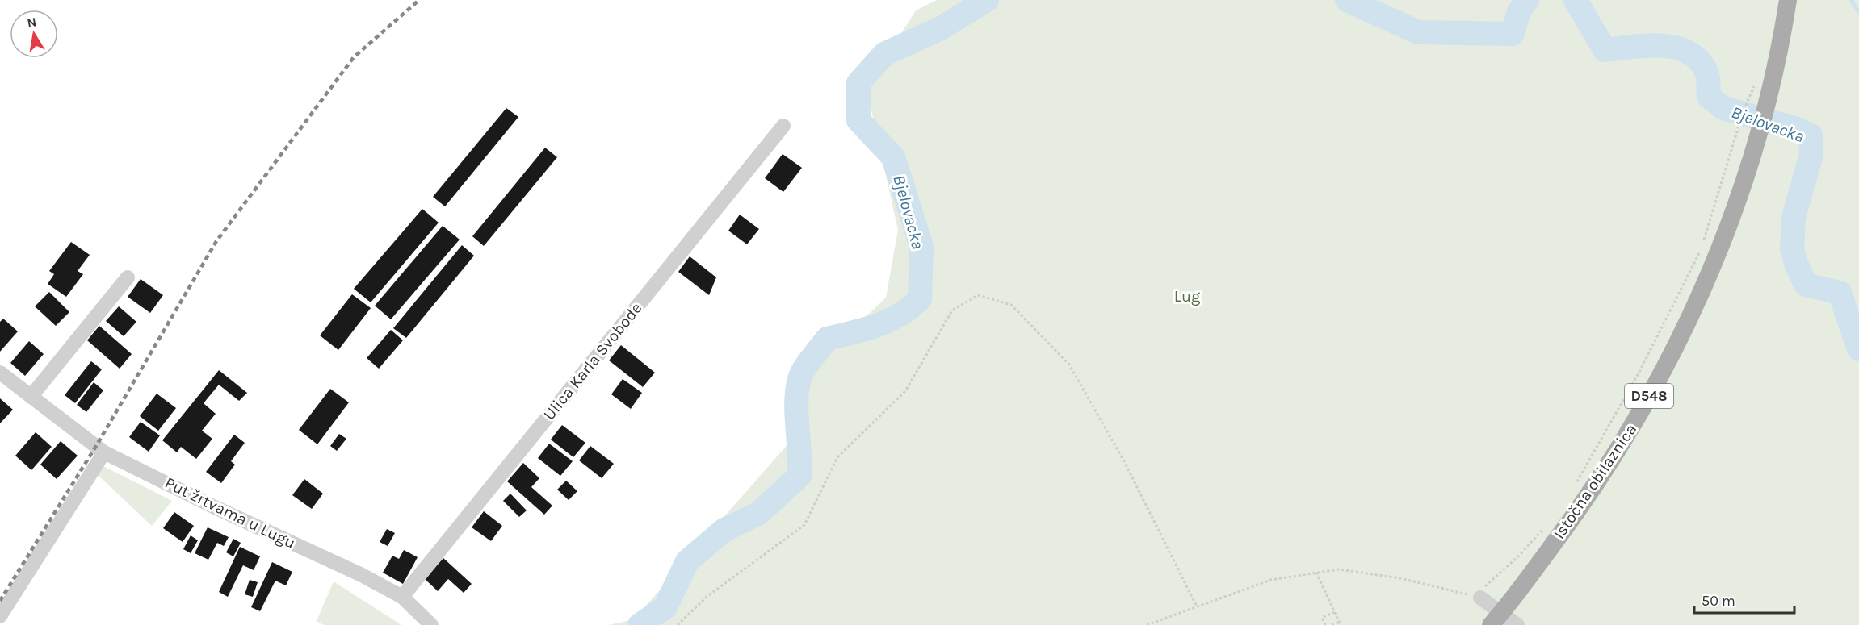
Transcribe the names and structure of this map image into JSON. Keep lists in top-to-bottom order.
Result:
{
  "streets": {
    "main road": ["D548", "Istočna obilaznica"],
    "street": ["Ulica Karla Svobode", "Put žrtvama u Lugu"]
  },
  "crossings": [
    ["Ulica Karla Svobode", "Put žrtvama u Lugu"]
  ],
  "water": ["Bjelovacka"],
  "parks": ["Lug"],
  "scale_bar": "50 m",
  "north": "top"
}
